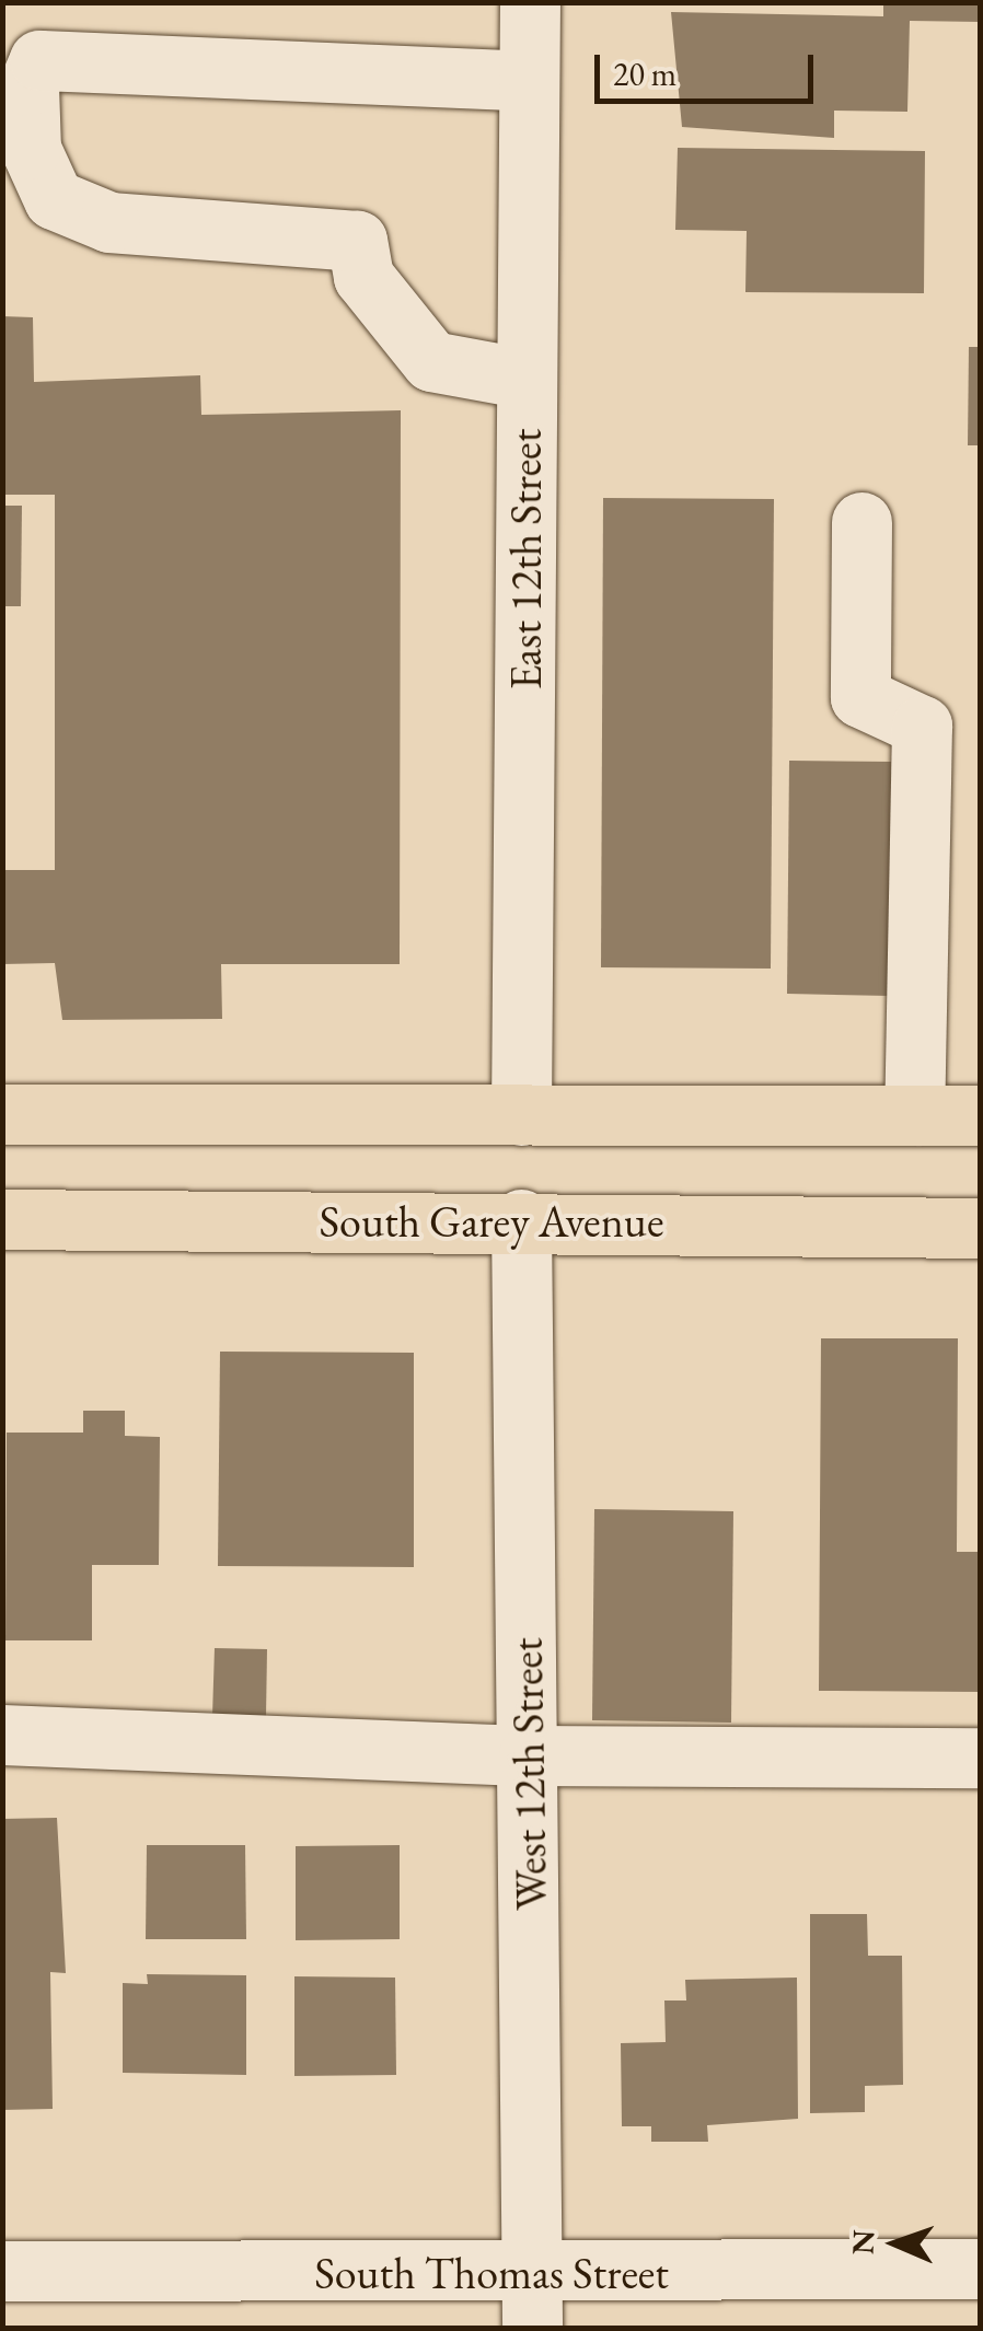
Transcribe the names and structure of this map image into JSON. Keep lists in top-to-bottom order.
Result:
{
  "streets": {
    "main road": ["South Garey Avenue"],
    "street": ["East 12th Street", "West 12th Street", "South Thomas Street"]
  },
  "crossings": [
    ["South Garey Avenue", "West 12th Street"],
    ["West 12th Street", "South Thomas Street"]
  ],
  "scale_bar": "20 m",
  "north": "left"
}
